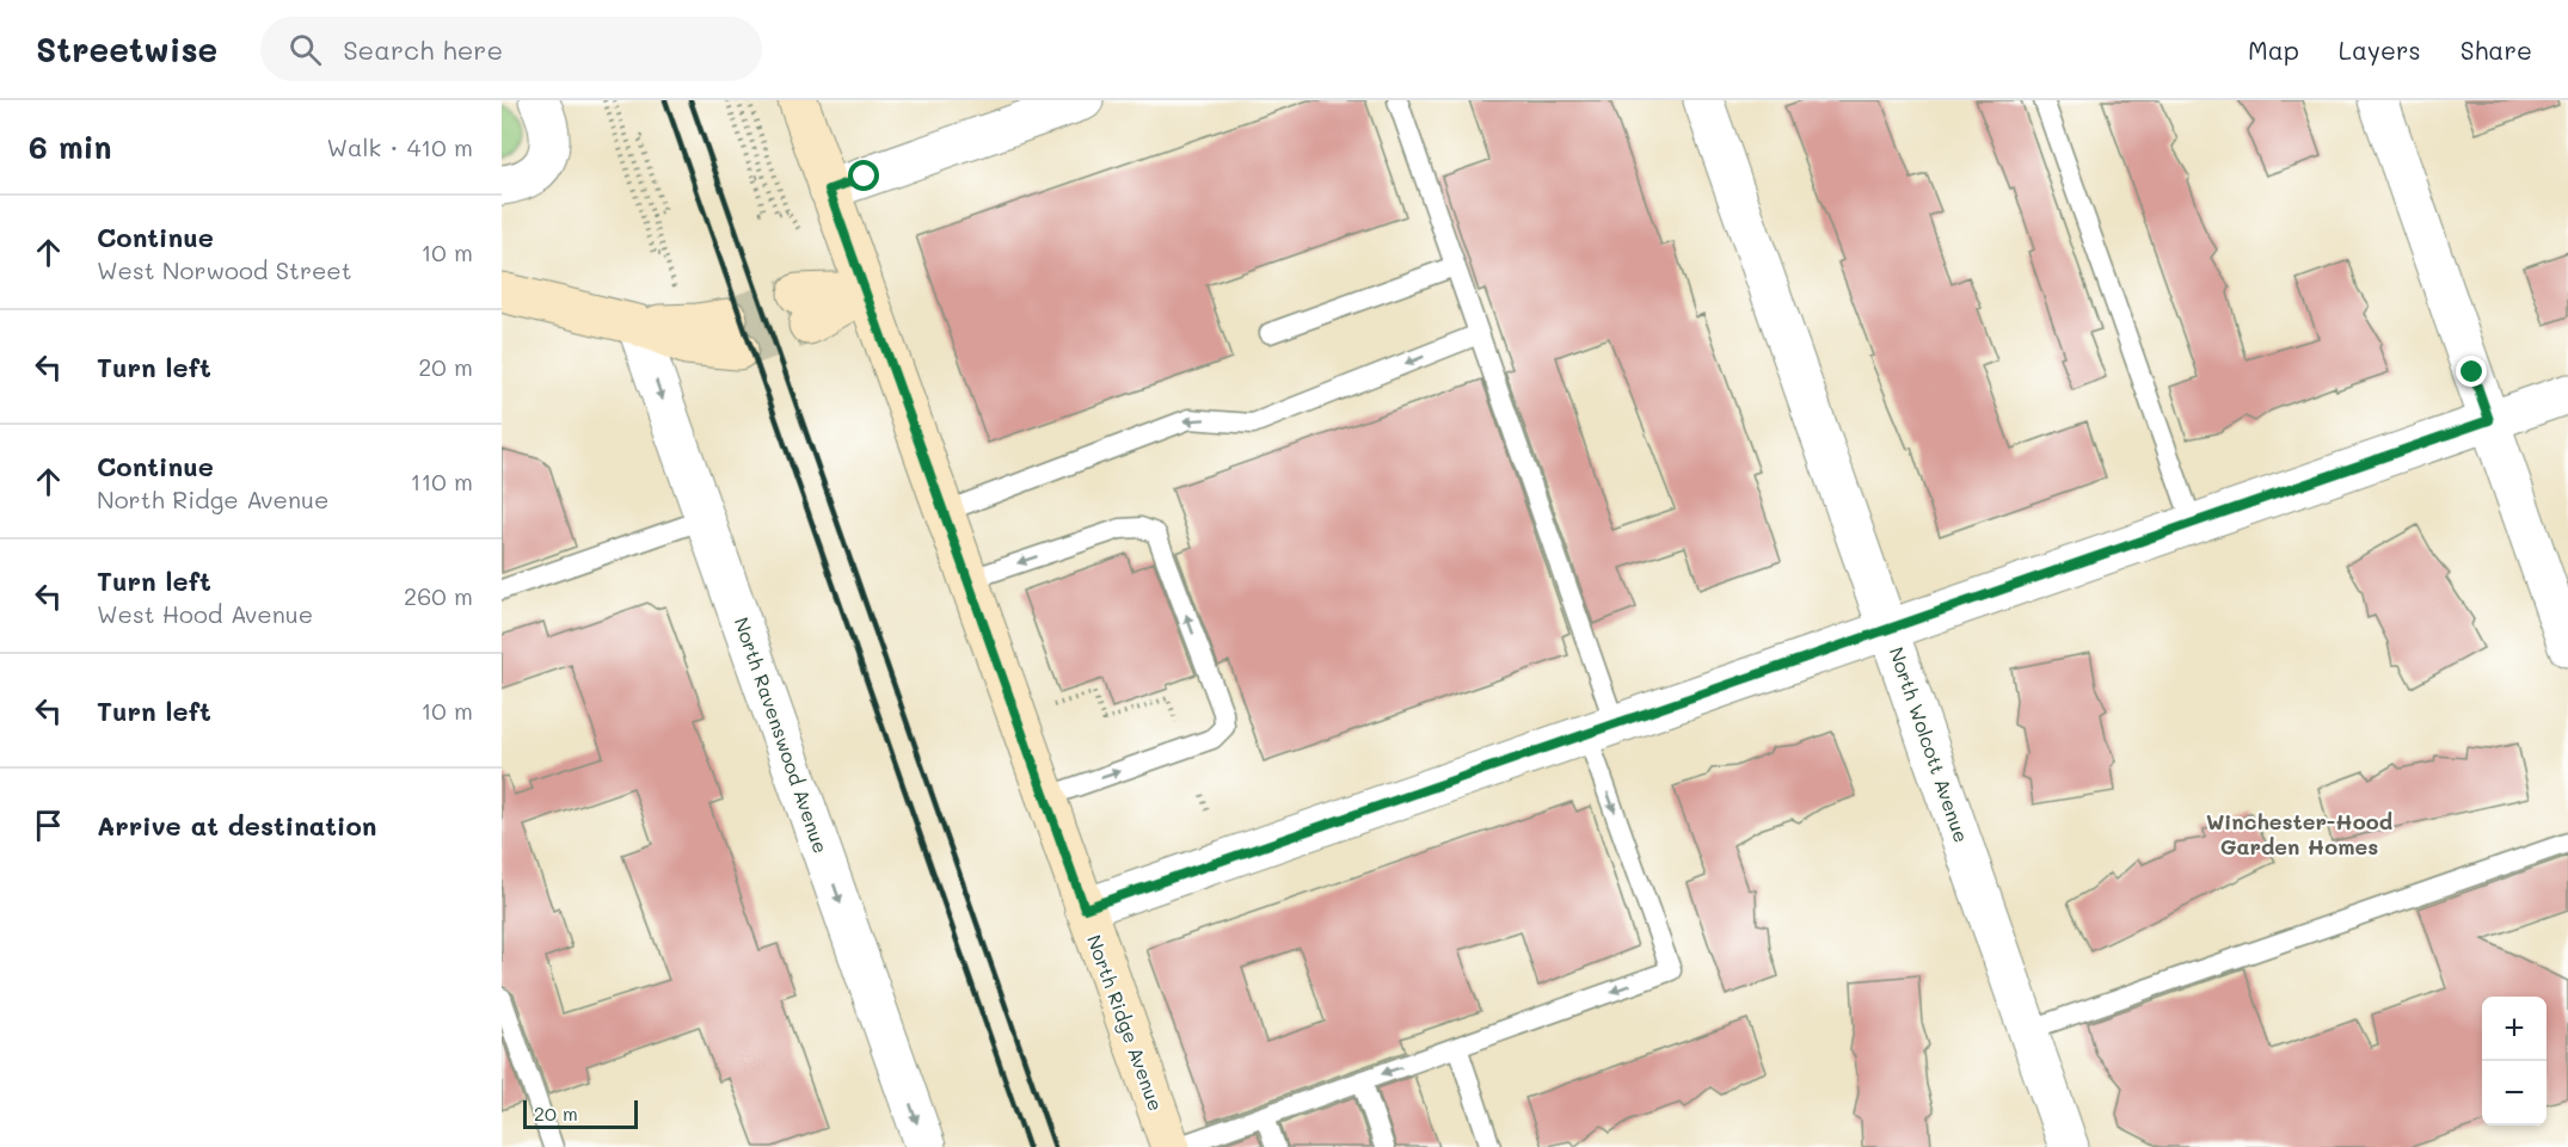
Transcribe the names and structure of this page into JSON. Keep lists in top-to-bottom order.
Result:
{
  "streets": {
    "main road": ["North Ridge Avenue"],
    "street": ["North Ravenswood Avenue", "North Wolcott Avenue"]
  },
  "one_way": ["North Ravenswood Avenue"],
  "districts": ["Winchester-Hood Garden Homes"],
  "scale_bar": "20 m",
  "page": {
    "header": "Streetwise",
    "search": "Search here",
    "nav": ["Map", "Layers", "Share"],
    "heading": ["6 min", "Walk · 410 m"],
    "list": [
      ["Continue", "West Norwood Street", "10 m"],
      ["Turn left", "20 m"],
      ["Continue", "North Ridge Avenue", "110 m"],
      ["Turn left", "West Hood Avenue", "260 m"],
      ["Turn left", "10 m"],
      "Arrive at destination"
    ],
    "map_buttons": ["+", "−"],
    "scale": "20 m"
  }
}
